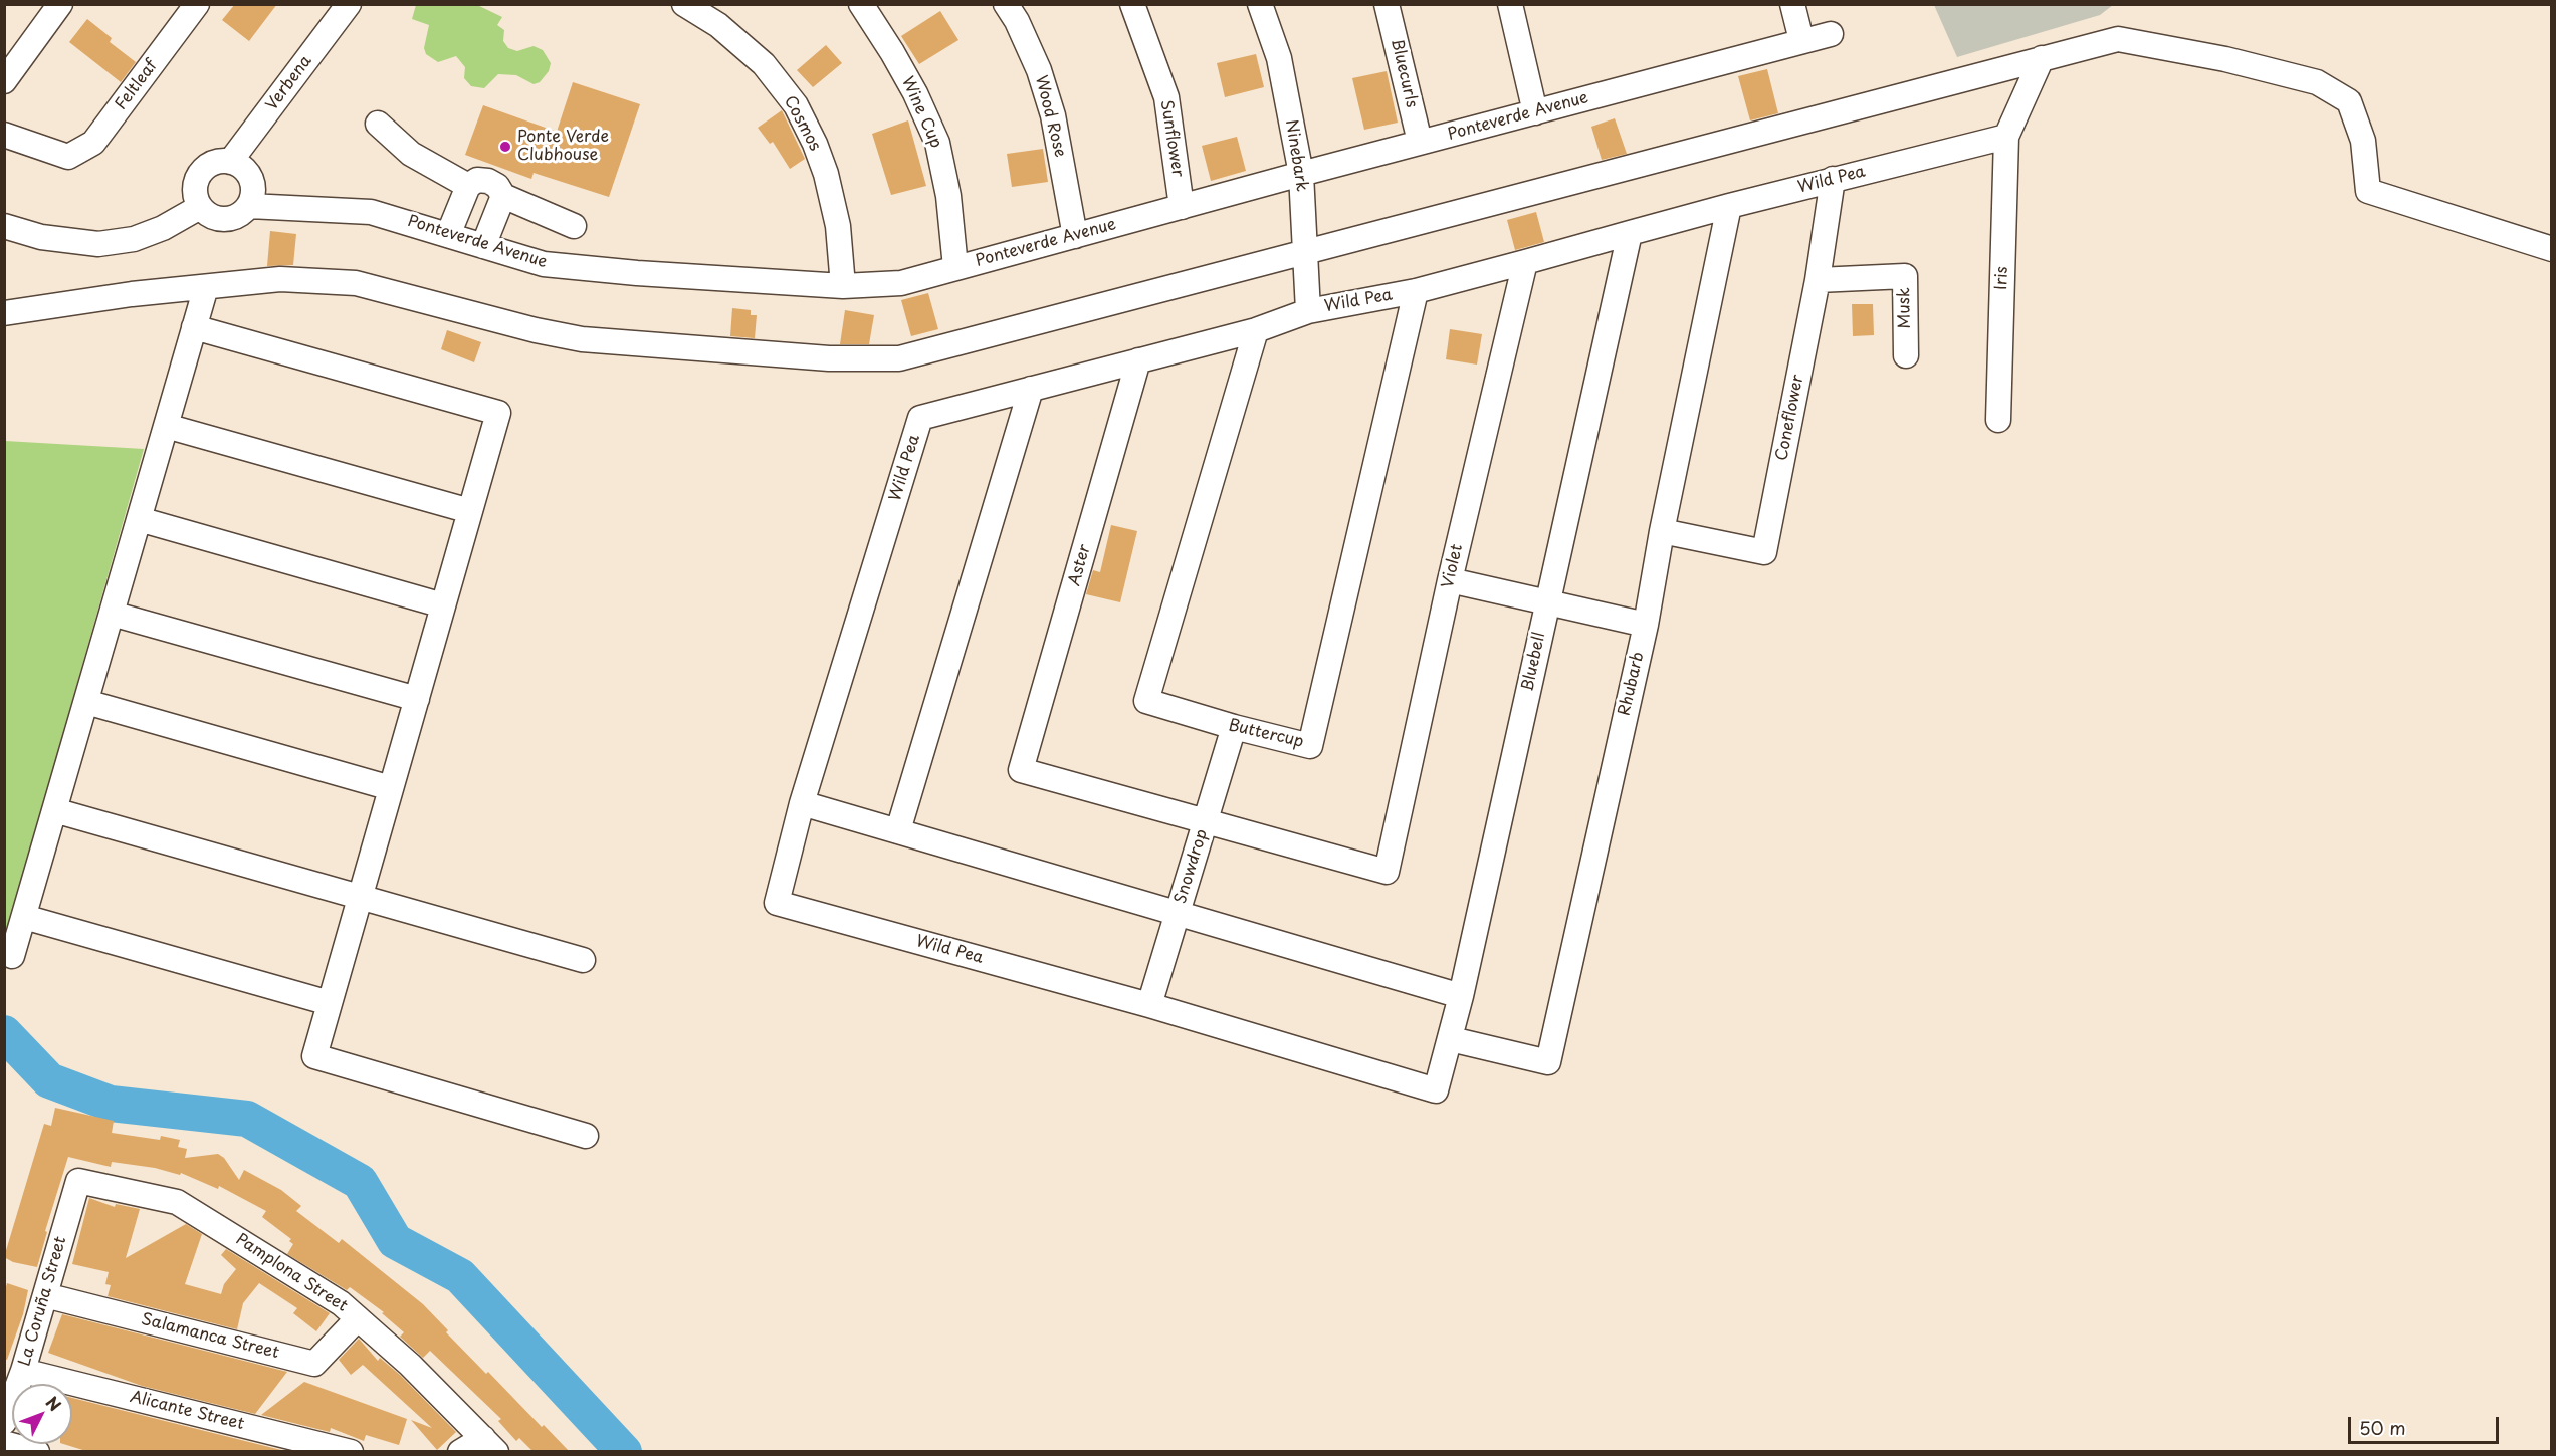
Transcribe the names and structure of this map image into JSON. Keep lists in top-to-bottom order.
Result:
{
  "streets": {
    "street": [
      "Bluecurls",
      "Verbena",
      "Feltleaf",
      "Wine Cup",
      "Wood Rose",
      "Ponteverde Avenue",
      "Cosmos",
      "Sunflower",
      "Ninebark",
      "Wild Pea",
      "Iris",
      "Musk",
      "Coneflower",
      "Aster",
      "Violet",
      "Bluebell",
      "Rhubarb",
      "Buttercup",
      "Snowdrop",
      "Pamplona Street",
      "La Coruña Street",
      "Salamanca Street",
      "Alicante Street"
    ]
  },
  "crossings": [
    ["Bluecurls", "Ponteverde Avenue"],
    ["Verbena", "Ponteverde Avenue"],
    ["Wine Cup", "Ponteverde Avenue"],
    ["Wood Rose", "Ponteverde Avenue"],
    ["Ponteverde Avenue", "Cosmos"],
    ["Ponteverde Avenue", "Sunflower"],
    ["Ponteverde Avenue", "Ninebark"],
    ["Ninebark", "Wild Pea"],
    ["Wild Pea", "Iris"],
    ["Wild Pea", "Coneflower"],
    ["Wild Pea", "Aster"],
    ["Wild Pea", "Violet"],
    ["Wild Pea", "Bluebell"],
    ["Wild Pea", "Rhubarb"],
    ["Wild Pea", "Buttercup"],
    ["Wild Pea", "Snowdrop"],
    ["Musk", "Coneflower"],
    ["Coneflower", "Rhubarb"],
    ["Aster", "Violet"],
    ["Aster", "Snowdrop"],
    ["Violet", "Snowdrop"],
    ["Bluebell", "Rhubarb"],
    ["Buttercup", "Snowdrop"],
    ["Pamplona Street", "La Coruña Street"],
    ["Pamplona Street", "Salamanca Street"],
    ["La Coruña Street", "Salamanca Street"],
    ["La Coruña Street", "Alicante Street"]
  ],
  "places": ["Ponte Verde Clubhouse"],
  "scale_bar": "50 m",
  "north": "top right"
}
